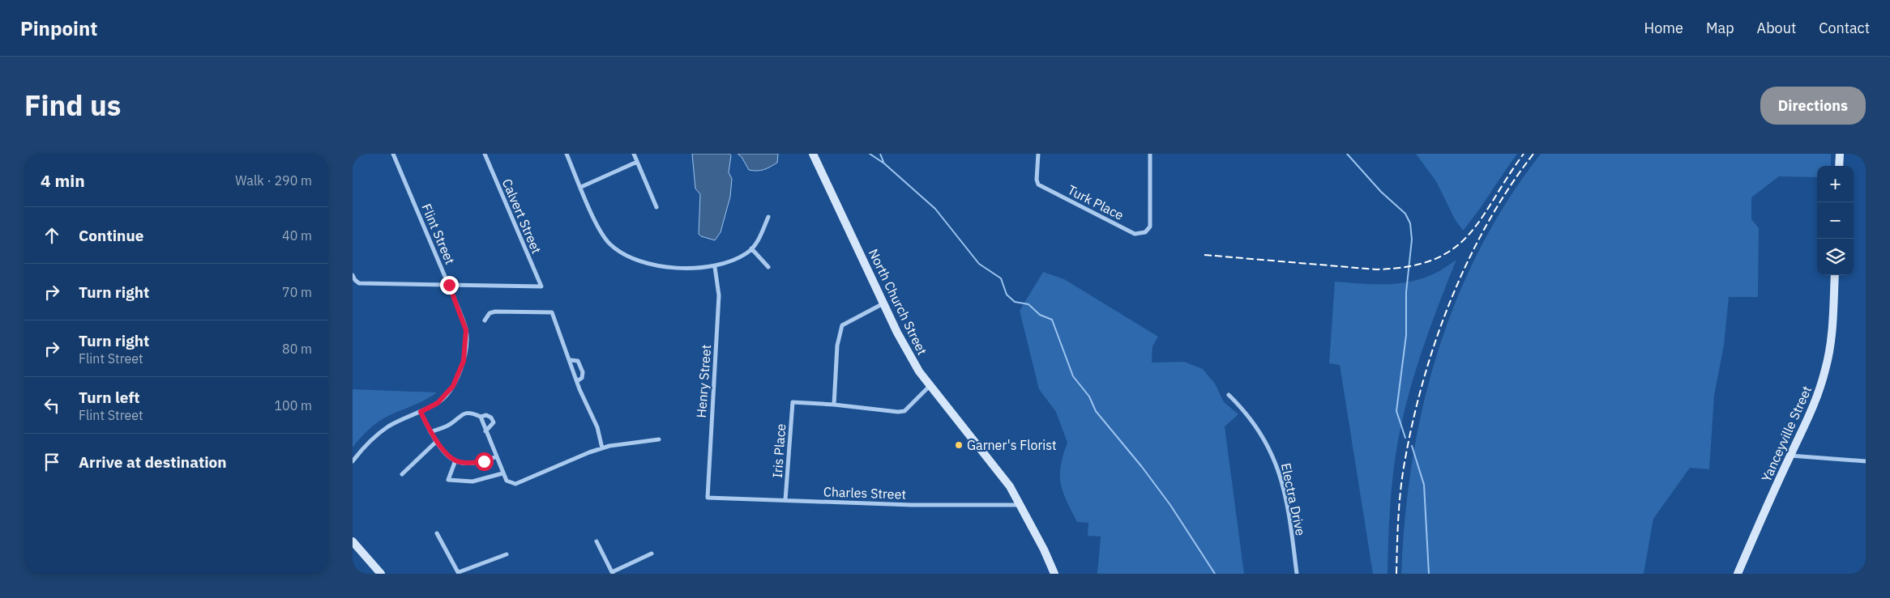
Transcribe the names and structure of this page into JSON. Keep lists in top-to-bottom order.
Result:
{
  "streets": {
    "main road": ["North Church Street", "Yanceyville Street"],
    "street": [
      "Turk Place",
      "Calvert Street",
      "Flint Street",
      "Henry Street",
      "Iris Place",
      "Charles Street",
      "Electra Drive"
    ]
  },
  "crossings": [
    ["Calvert Street", "Flint Street"],
    ["North Church Street", "Charles Street"],
    ["Henry Street", "Charles Street"],
    ["Iris Place", "Charles Street"]
  ],
  "places": ["Garner's Florist"],
  "page": {
    "header": "Pinpoint",
    "nav": [
      "Home",
      "Map",
      "About",
      "Contact"
    ],
    "title": "Find us",
    "buttons": "Directions",
    "heading": ["4 min", "Walk · 290 m"],
    "map_buttons": ["+", "−"],
    "list": [
      ["Continue", "40 m"],
      ["Turn right", "70 m"],
      ["Turn right", "Flint Street", "80 m"],
      ["Turn left", "Flint Street", "100 m"],
      "Arrive at destination"
    ]
  }
}
